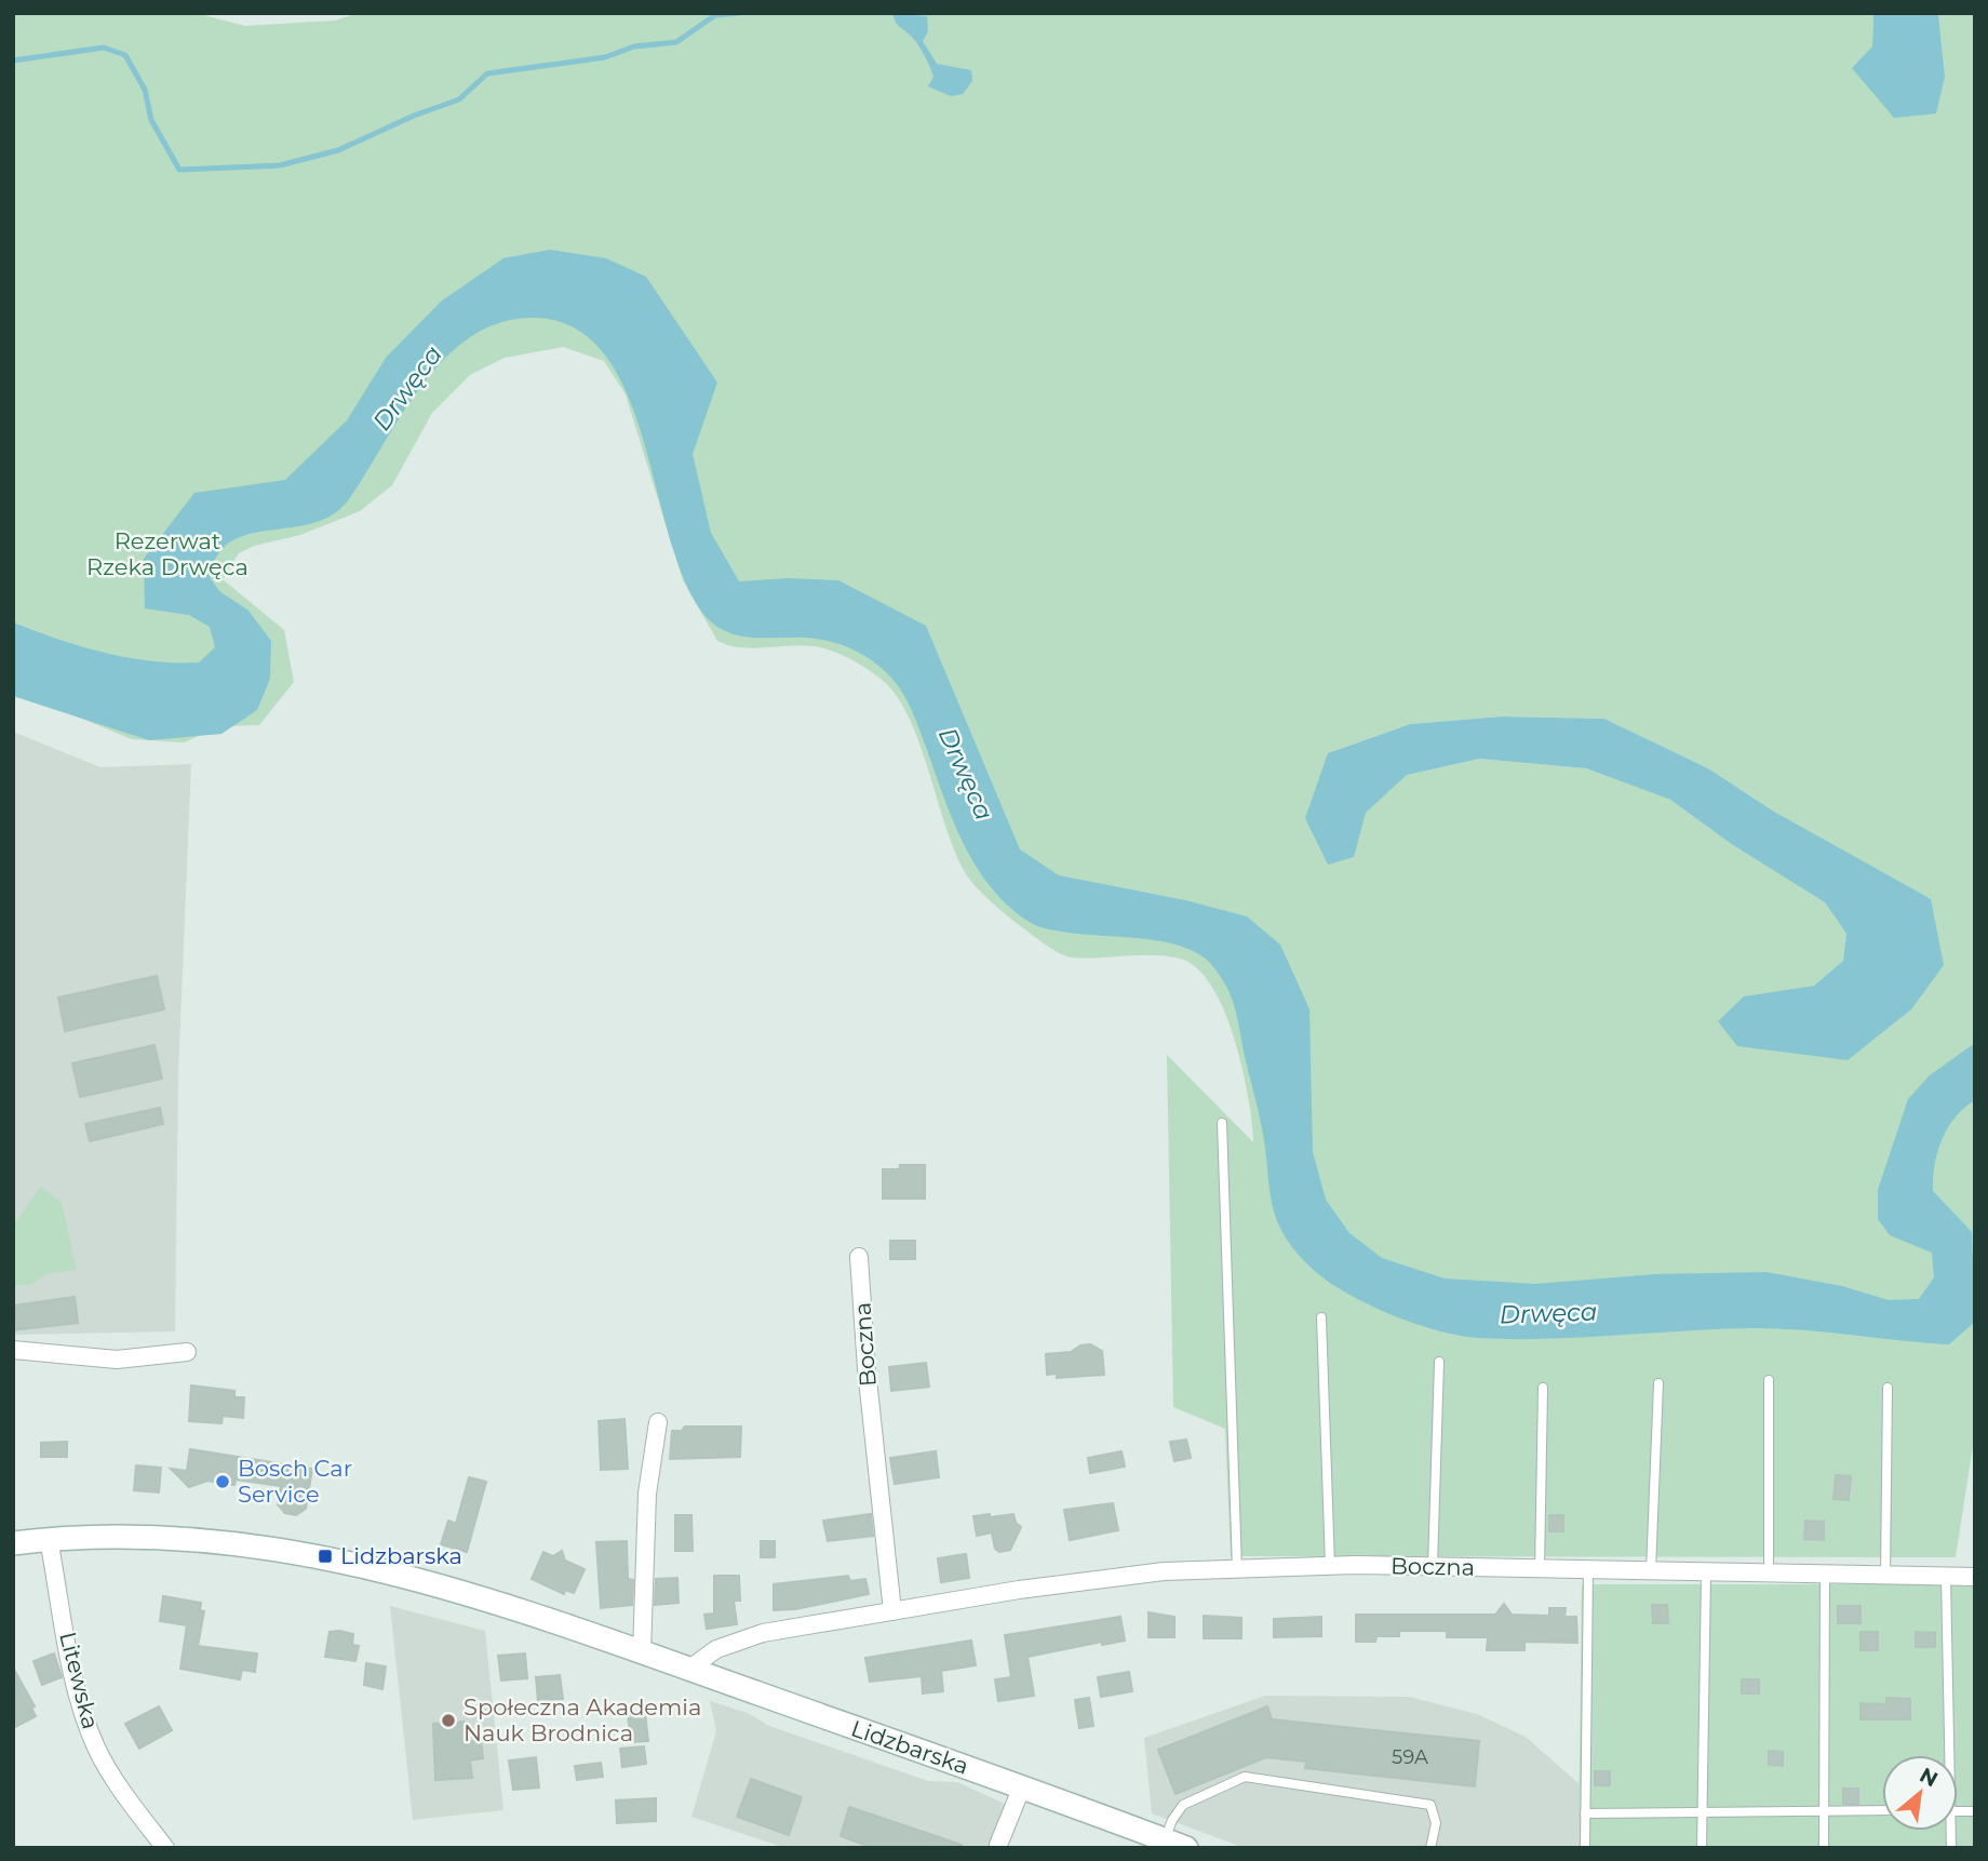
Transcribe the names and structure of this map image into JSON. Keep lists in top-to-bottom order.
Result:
{
  "streets": {
    "main road": ["Lidzbarska"],
    "street": ["Boczna", "Litewska"]
  },
  "crossings": [
    ["Boczna", "Lidzbarska"],
    ["Litewska", "Lidzbarska"]
  ],
  "water": ["Drwęca"],
  "parks": ["Rezerwat Rzeka Drwęca"],
  "places": {
    "other": ["Bosch Car Service", "Społeczna Akademia Nauk Brodnica"],
    "transit": ["Lidzbarska"]
  },
  "house_numbers": ["59A"],
  "north": "top right"
}
